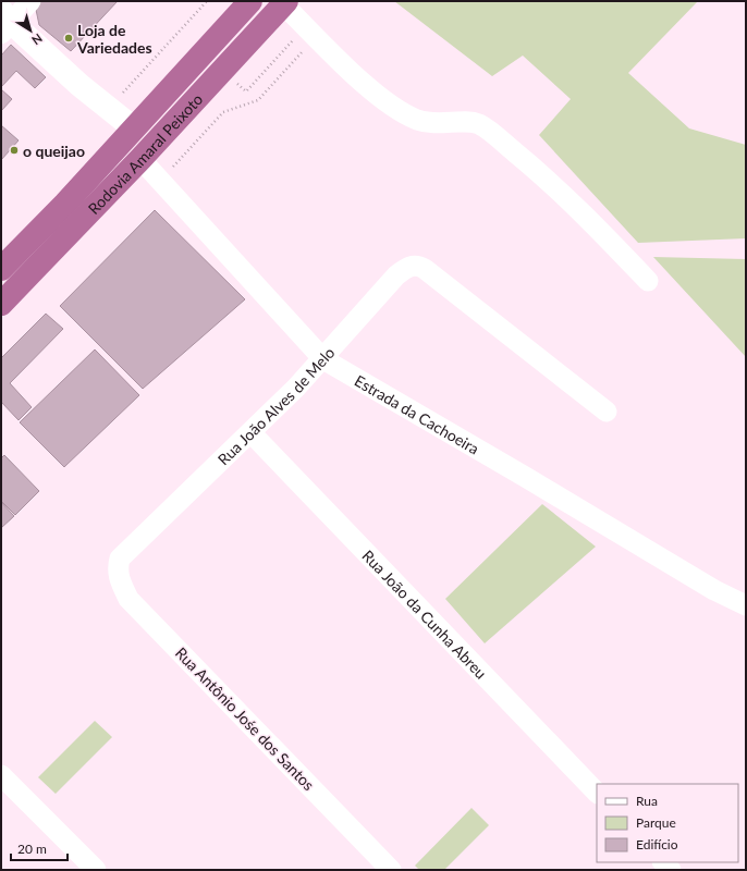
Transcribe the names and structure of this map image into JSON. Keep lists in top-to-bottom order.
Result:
{
  "streets": {
    "highway": ["Rodovia Amaral Peixoto"],
    "street": [
      "Rua João Alves de Melo",
      "Estrada da Cachoeira",
      "Rua João da Cunha Abreu",
      "Rua Antônio Jośe dos Santos"
    ]
  },
  "crossings": [
    ["Rodovia Amaral Peixoto", "Estrada da Cachoeira"],
    ["Rua João Alves de Melo", "Estrada da Cachoeira"],
    ["Rua João Alves de Melo", "Rua João da Cunha Abreu"],
    ["Rua João Alves de Melo", "Rua Antônio Jośe dos Santos"]
  ],
  "places": ["Loja de Variedades", "o queijao"],
  "legend": ["Rua", "Parque", "Edifício"],
  "scale_bar": "20 m",
  "north": "bottom right"
}
